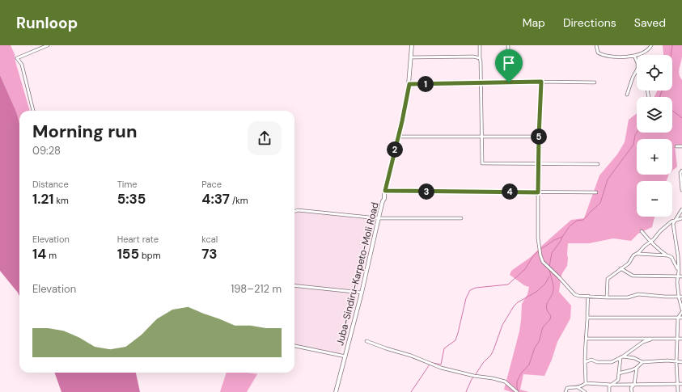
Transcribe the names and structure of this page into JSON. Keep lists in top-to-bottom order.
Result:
{
  "streets": {
    "main road": ["Juba-Sindiru-Karpeto-Moli Road"]
  },
  "page": {
    "header": "Runloop",
    "nav": ["Map", "Directions", "Saved"],
    "map_buttons": ["+", "−"],
    "pins": [
      "1",
      "5",
      "2",
      "3",
      "4"
    ],
    "heading": ["Morning run", "09:28"],
    "stats": [
      ["Distance", "1.21 km"],
      ["Time", "5:35"],
      ["Pace", "4:37 /km"],
      ["Elevation", "14 m"],
      ["Heart rate", "155 bpm"],
      ["kcal", "73"]
    ],
    "chart": ["Elevation", "198–212 m"]
  }
}
